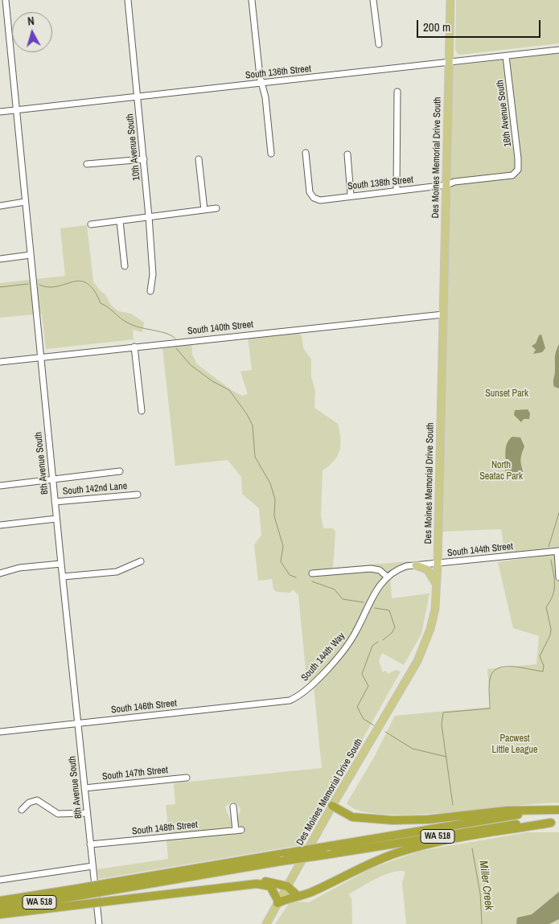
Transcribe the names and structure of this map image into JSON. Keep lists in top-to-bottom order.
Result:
{
  "streets": {
    "highway": ["WA 518"],
    "main road": ["Des Moines Memorial Drive South"],
    "street": [
      "South 136th Street",
      "16th Avenue South",
      "10th Avenue South",
      "South 138th Street",
      "South 140th Street",
      "8th Avenue South",
      "South 142nd Lane",
      "South 144th Street",
      "South 144th Way",
      "South 146th Street",
      "South 147th Street",
      "South 148th Street"
    ]
  },
  "crossings": [
    ["South 136th Street", "16th Avenue South"],
    ["South 136th Street", "10th Avenue South"],
    ["South 136th Street", "Des Moines Memorial Drive South"],
    ["South 136th Street", "8th Avenue South"],
    ["16th Avenue South", "South 138th Street"],
    ["Des Moines Memorial Drive South", "South 138th Street"],
    ["Des Moines Memorial Drive South", "South 140th Street"],
    ["Des Moines Memorial Drive South", "South 144th Street"],
    ["South 140th Street", "8th Avenue South"],
    ["8th Avenue South", "South 142nd Lane"],
    ["8th Avenue South", "South 146th Street"],
    ["8th Avenue South", "South 147th Street"],
    ["8th Avenue South", "South 148th Street"],
    ["South 144th Street", "South 144th Way"],
    ["South 144th Way", "South 146th Street"]
  ],
  "water": ["Miller Creek"],
  "parks": ["Sunset Park", "North Seatac Park", "Pacwest Little League"],
  "scale_bar": "200 m",
  "north": "top"
}
